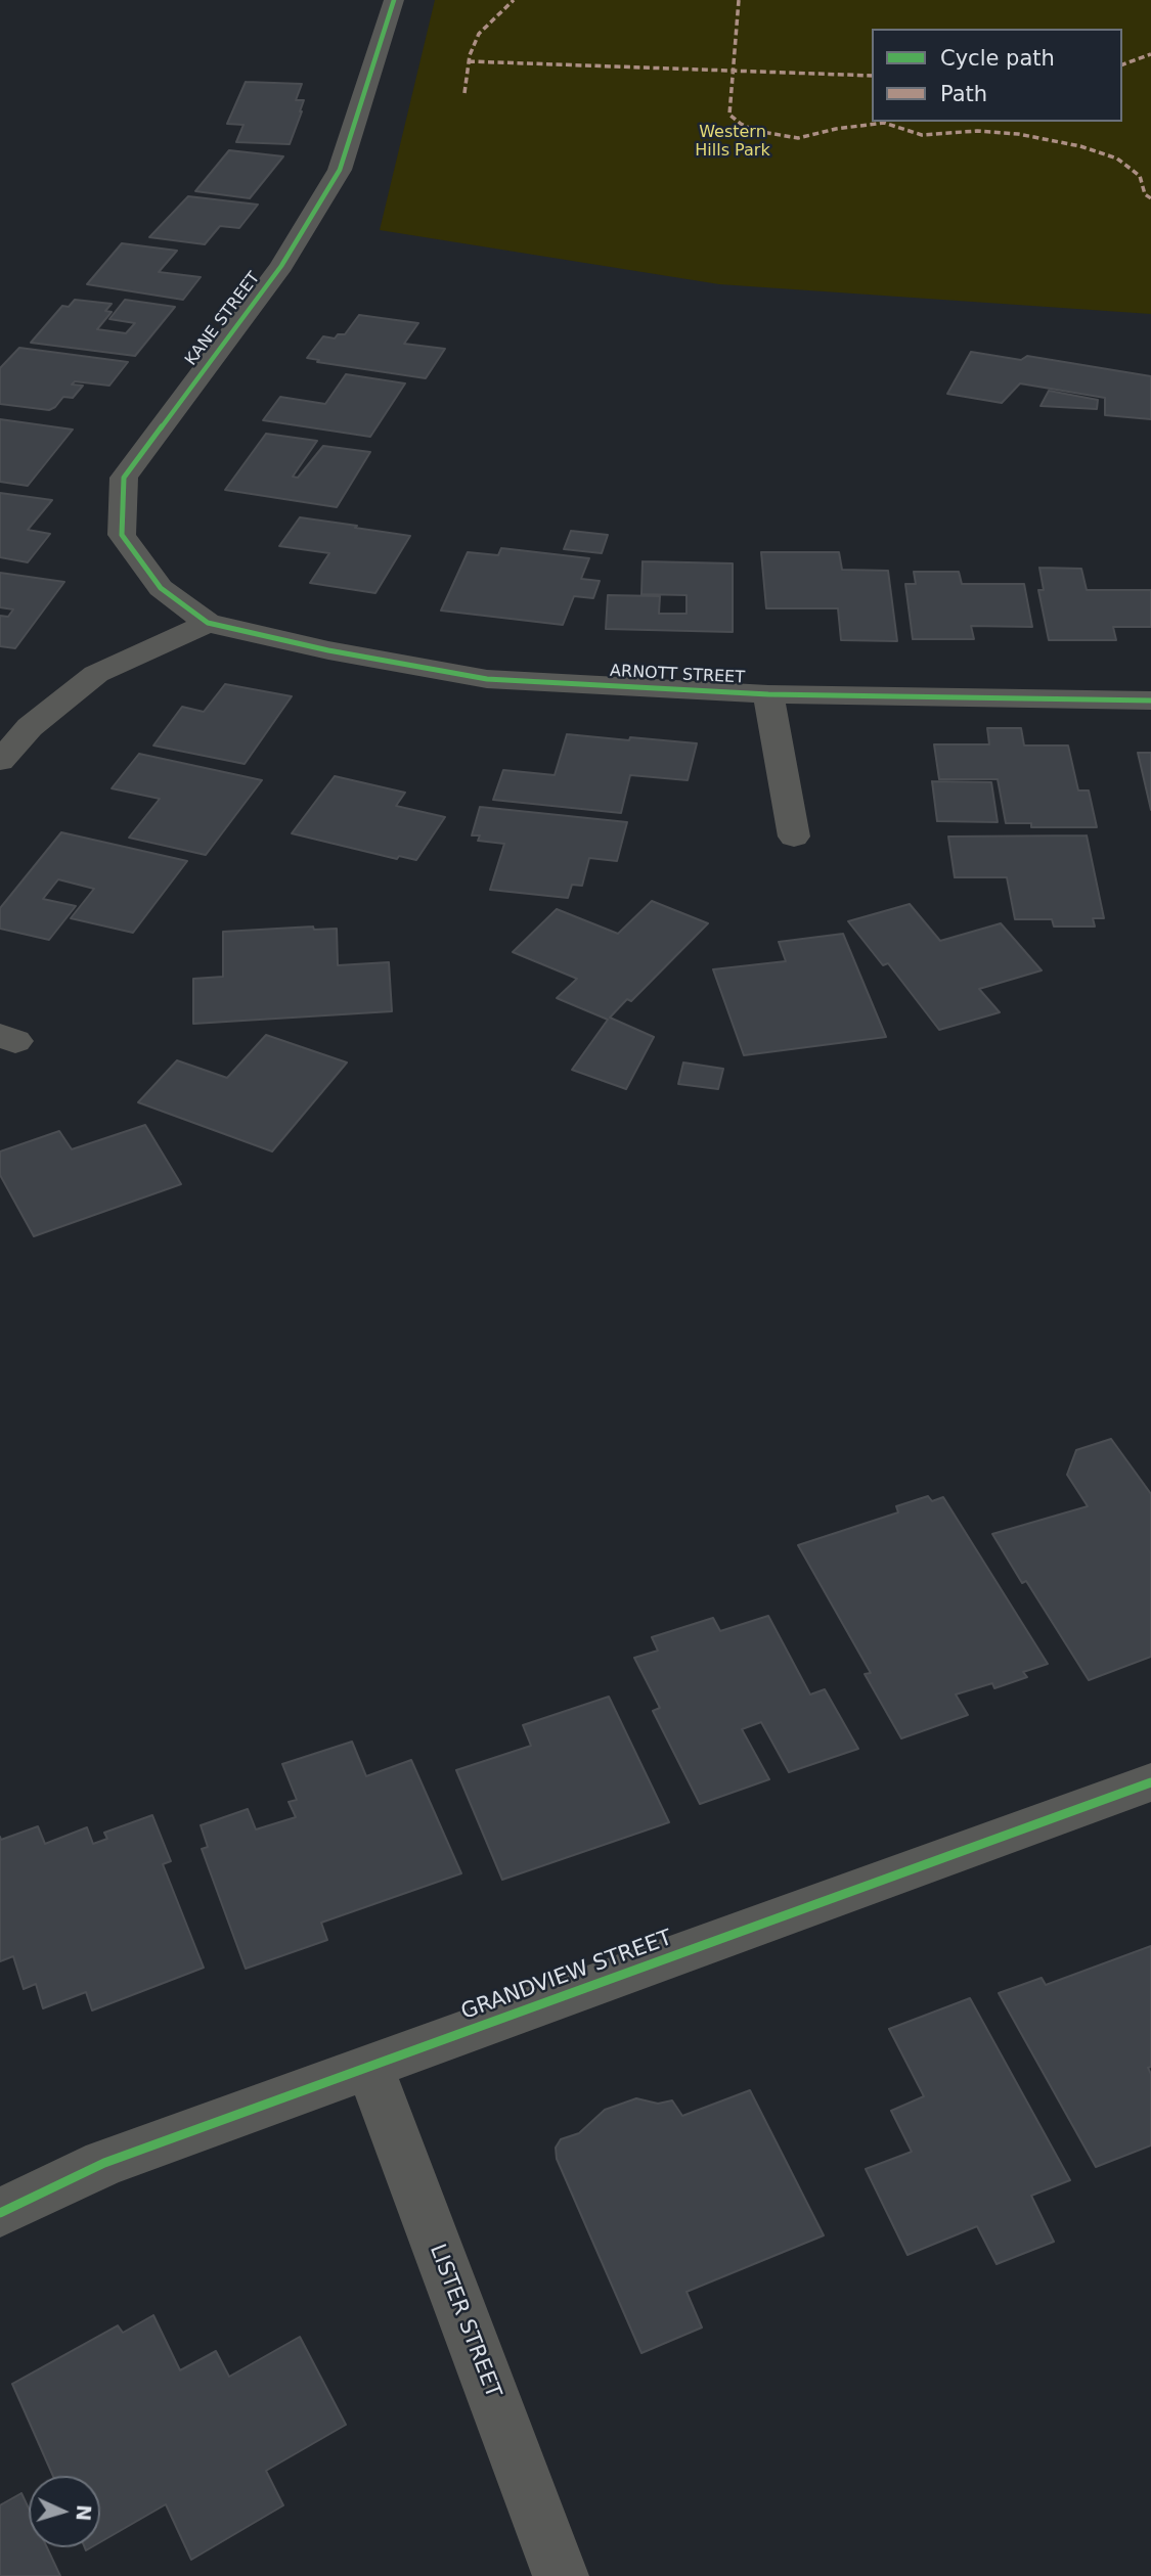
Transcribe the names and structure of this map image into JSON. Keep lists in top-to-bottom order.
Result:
{
  "streets": {
    "street": [
      "KANE STREET",
      "ARNOTT STREET",
      "GRANDVIEW STREET",
      "LISTER STREET"
    ]
  },
  "crossings": [
    ["KANE STREET", "ARNOTT STREET"],
    ["GRANDVIEW STREET", "LISTER STREET"]
  ],
  "parks": ["Western Hills Park"],
  "legend": ["Cycle path", "Path"],
  "north": "right"
}
